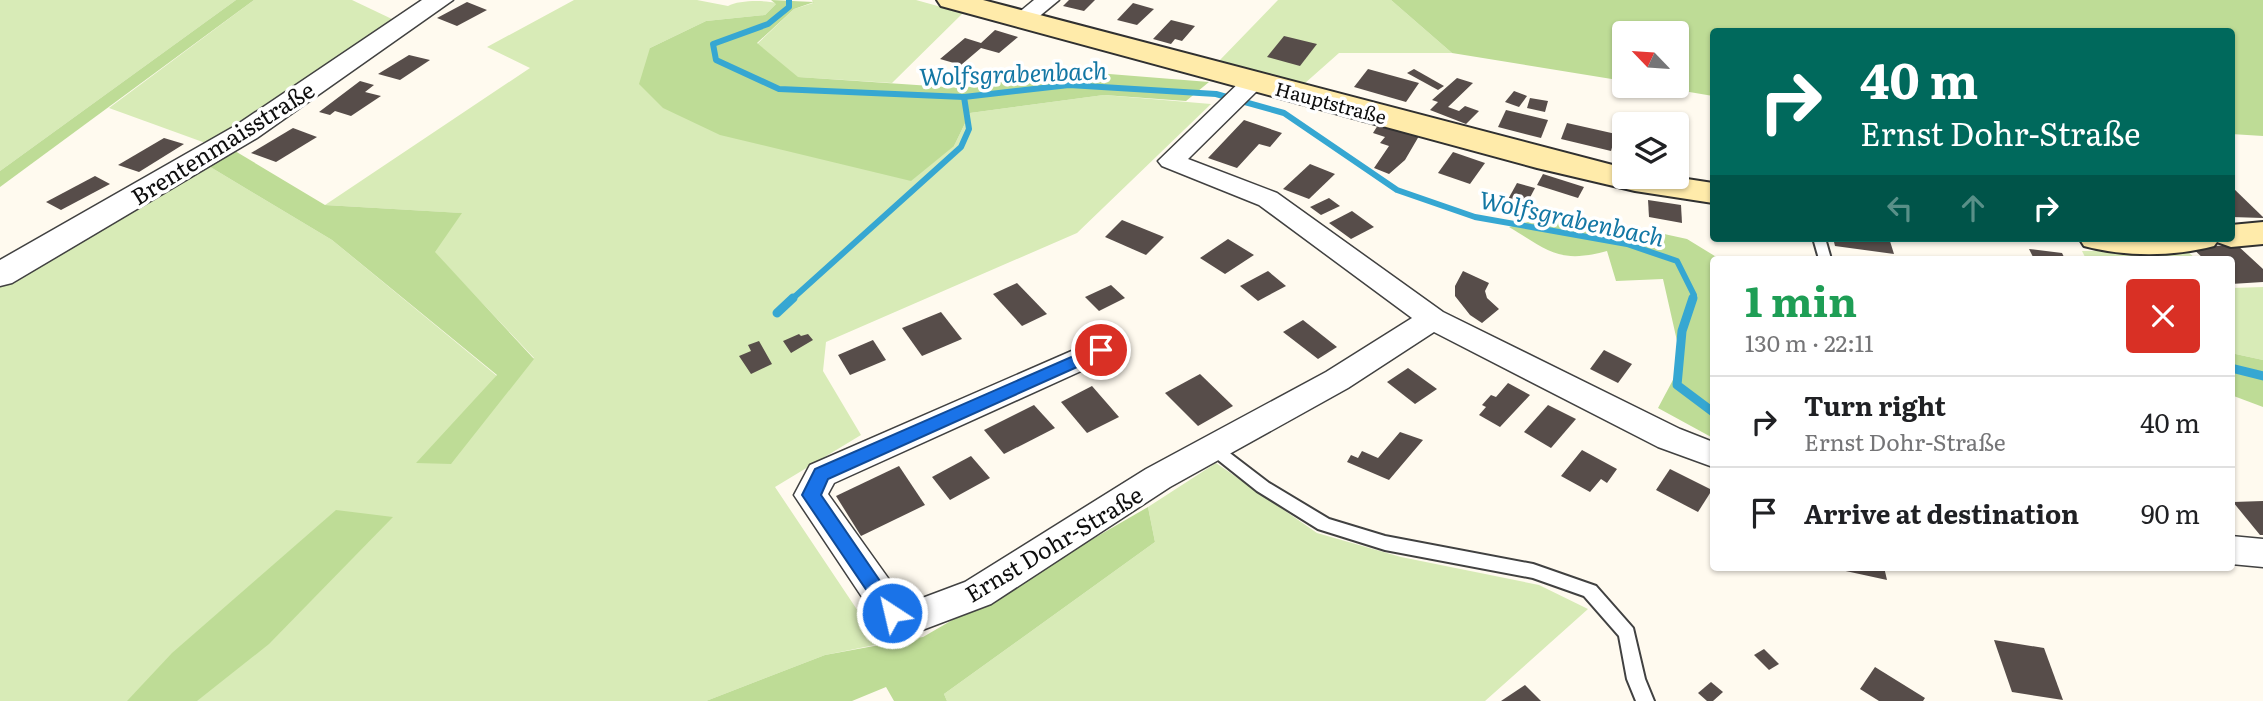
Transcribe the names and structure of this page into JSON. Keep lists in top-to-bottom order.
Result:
{
  "streets": {
    "main road": ["Hauptstraße"],
    "street": ["Brentenmaisstraße", "Ernst Dohr-Straße"]
  },
  "water": ["Wolfsgrabenbach"],
  "north": "top left",
  "page": {
    "turn": ["40 m", "Ernst Dohr-Straße"],
    "heading": ["1 min", "130 m · 22:11"],
    "list": [
      {
        "name": "Turn right",
        "note": "Ernst Dohr-Straße",
        "value": "40 m"
      },
      {
        "name": "Arrive at destination",
        "value": "90 m"
      }
    ]
  }
}
